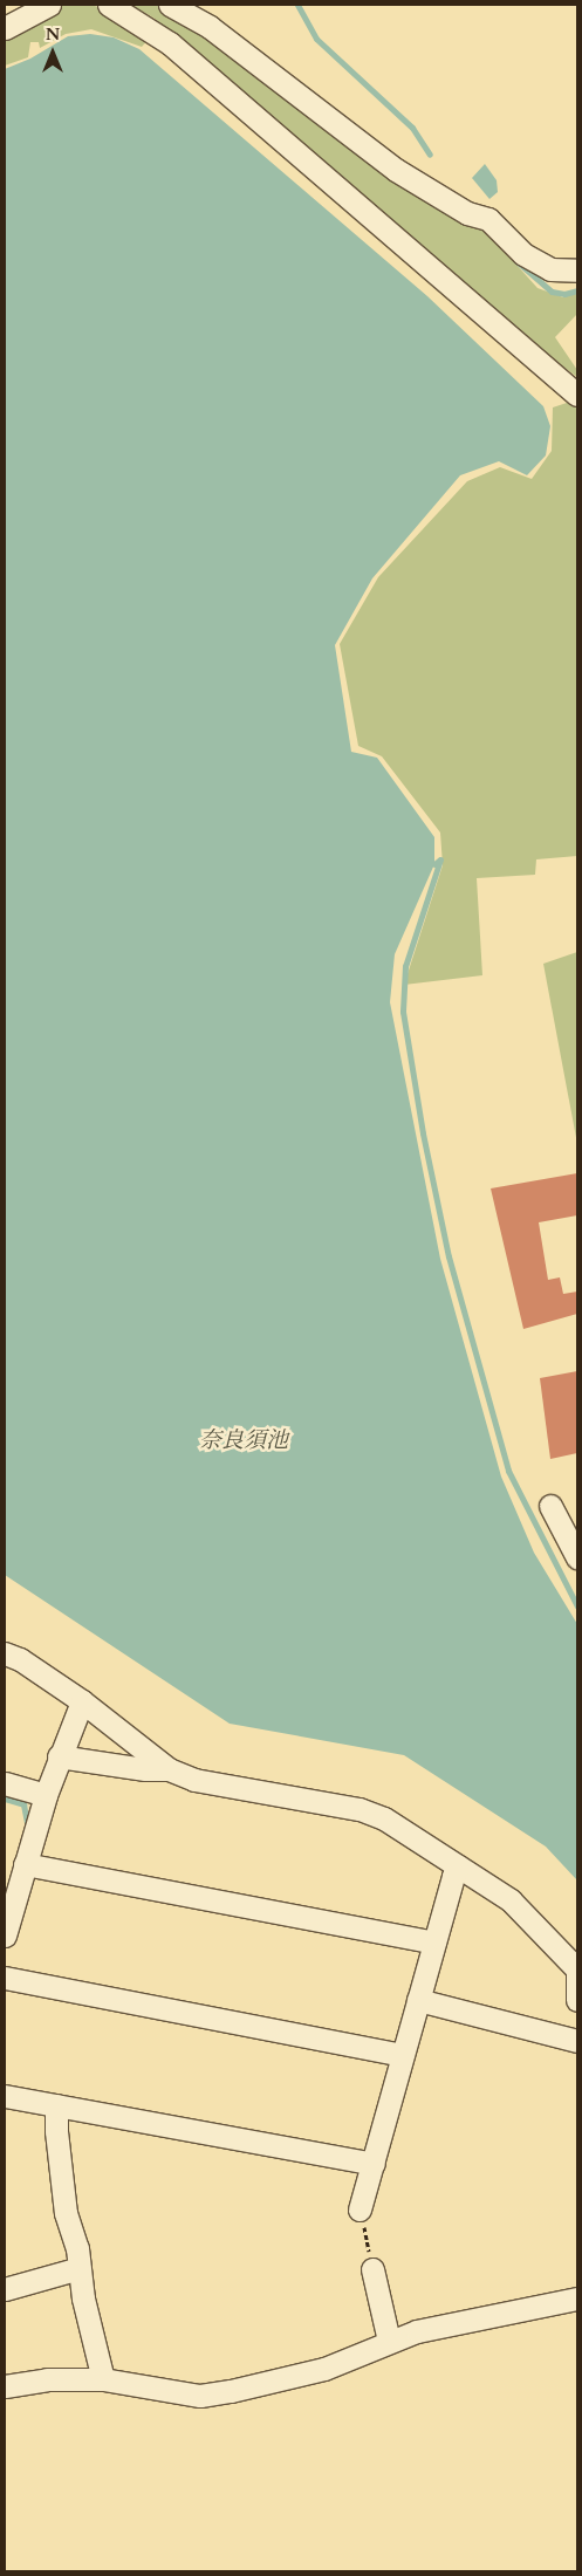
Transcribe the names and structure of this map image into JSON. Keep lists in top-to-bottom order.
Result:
{
  "water": ["奈良須池"],
  "north": "top"
}
